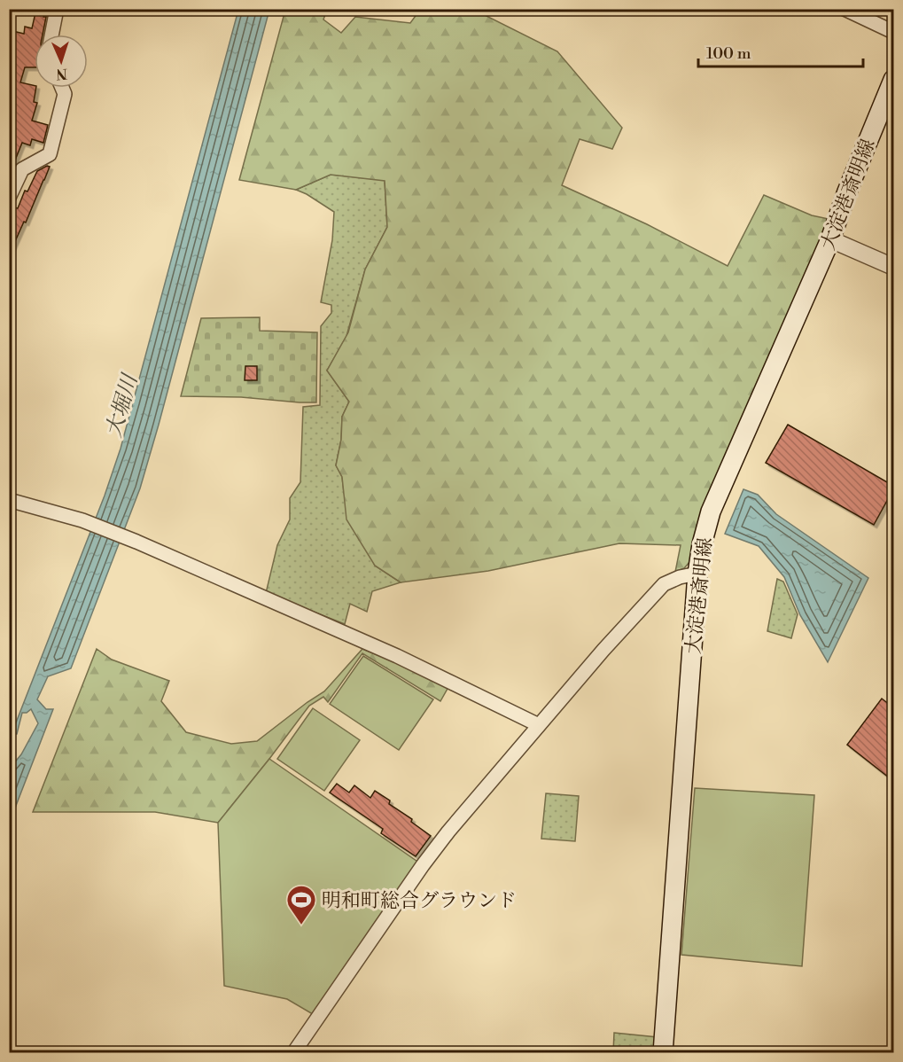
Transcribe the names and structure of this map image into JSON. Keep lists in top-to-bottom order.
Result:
{
  "streets": {
    "main road": ["大淀港斎明線"]
  },
  "water": ["大堀川"],
  "places": {
    "sports": ["明和町総合グラウンド"]
  },
  "scale_bar": "100 m",
  "north": "bottom"
}
